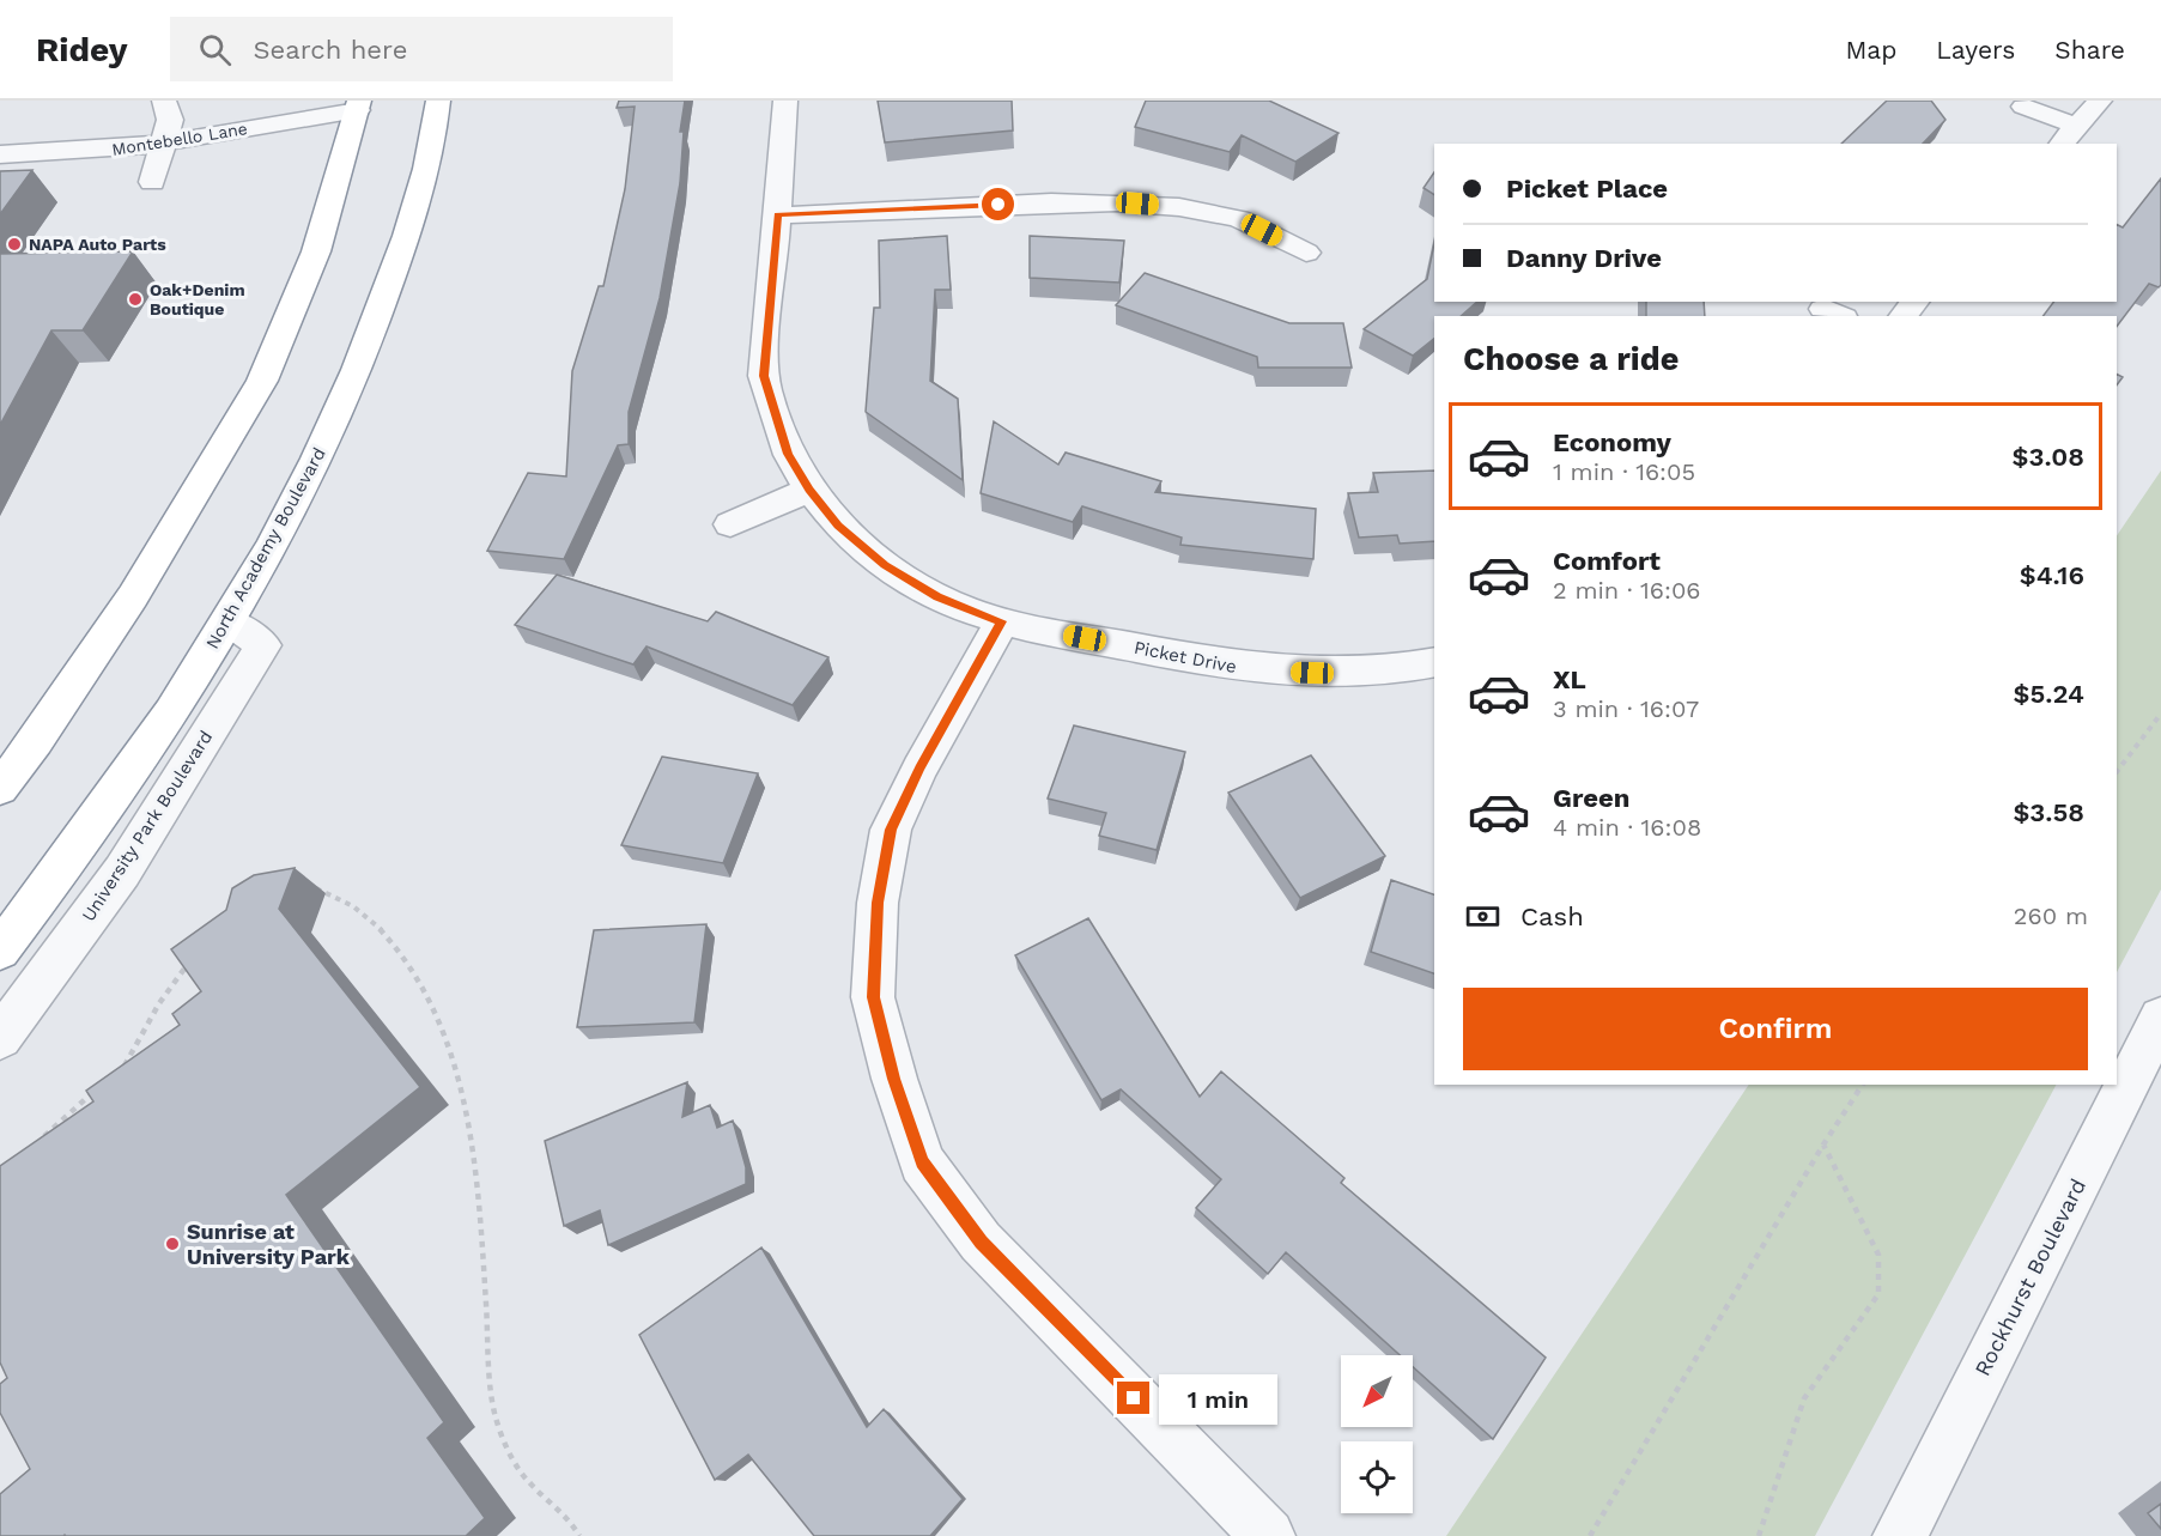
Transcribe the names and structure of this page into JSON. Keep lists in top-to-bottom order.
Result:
{
  "streets": {
    "highway": ["North Academy Boulevard"],
    "street": [
      "Montebello Lane",
      "Picket Drive",
      "University Park Boulevard",
      "Rockhurst Boulevard"
    ]
  },
  "crossings": [
    ["North Academy Boulevard", "University Park Boulevard"]
  ],
  "places": ["NAPA Auto Parts", "Oak+Denim Boutique", "Sunrise at University Park"],
  "north": "bottom left",
  "page": {
    "header": "Ridey",
    "search": "Search here",
    "nav": ["Map", "Layers", "Share"],
    "banner": ["Picket Place", "Danny Drive"],
    "heading": "Choose a ride",
    "list": [
      {
        "name": "Economy",
        "note": "1 min · 16:05",
        "value": "$3.08"
      },
      {
        "name": "Comfort",
        "note": "2 min · 16:06",
        "value": "$4.16"
      },
      {
        "name": "XL",
        "note": "3 min · 16:07",
        "value": "$5.24"
      },
      {
        "name": "Green",
        "note": "4 min · 16:08",
        "value": "$3.58"
      }
    ],
    "pay": ["Cash", "260 m"],
    "buttons": "Confirm",
    "bubble": "1 min"
  }
}
